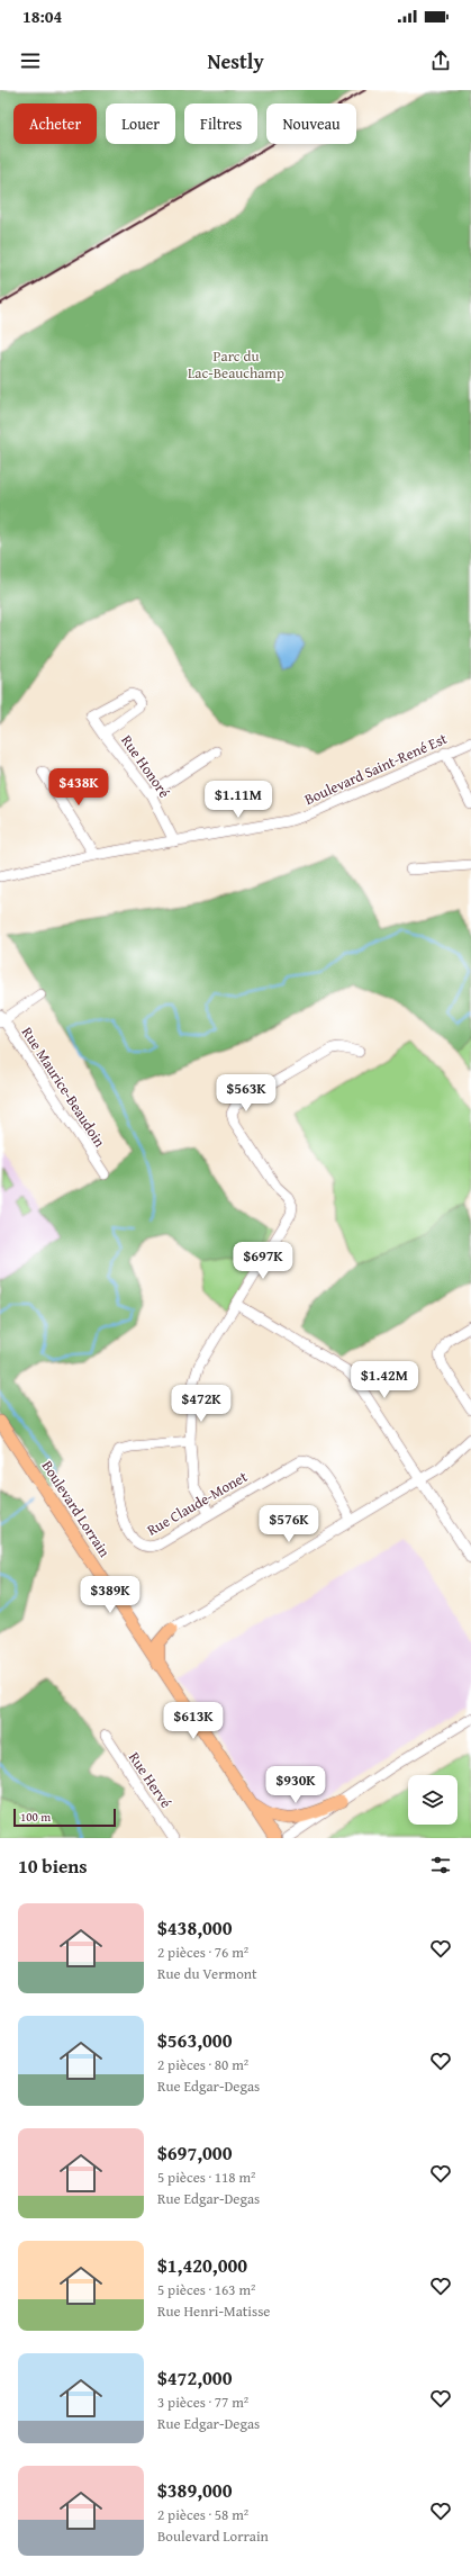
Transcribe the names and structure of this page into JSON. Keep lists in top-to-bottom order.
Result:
{
  "streets": {
    "main road": ["Boulevard Lorrain"],
    "street": [
      "Rue Honoré",
      "Boulevard Saint-René Est",
      "Rue Maurice-Beaudoin",
      "Rue Claude-Monet",
      "Rue Hervé"
    ]
  },
  "crossings": [
    ["Rue Honoré", "Boulevard Saint-René Est"]
  ],
  "parks": ["Parc du Lac-Beauchamp"],
  "scale_bar": "100 m",
  "page": {
    "status": "18:04",
    "header": "Nestly",
    "chip": [
      "Acheter",
      "Louer",
      "Filtres",
      "Nouveau"
    ],
    "price": [
      "$438K",
      "$1.11M",
      "$563K",
      "$697K",
      "$1.42M",
      "$472K",
      "$576K",
      "$389K",
      "$613K",
      "$930K"
    ],
    "scale": "100 m",
    "heading": "10 biens",
    "list": [
      {
        "name": "$438,000",
        "note": "2 pièces · 76 m² · Rue du Vermont"
      },
      {
        "name": "$563,000",
        "note": "2 pièces · 80 m² · Rue Edgar-Degas"
      },
      {
        "name": "$697,000",
        "note": "5 pièces · 118 m² · Rue Edgar-Degas"
      },
      {
        "name": "$1,420,000",
        "note": "5 pièces · 163 m² · Rue Henri-Matisse"
      },
      {
        "name": "$472,000",
        "note": "3 pièces · 77 m² · Rue Edgar-Degas"
      },
      {
        "name": "$389,000",
        "note": "2 pièces · 58 m² · Boulevard Lorrain"
      }
    ]
  }
}
